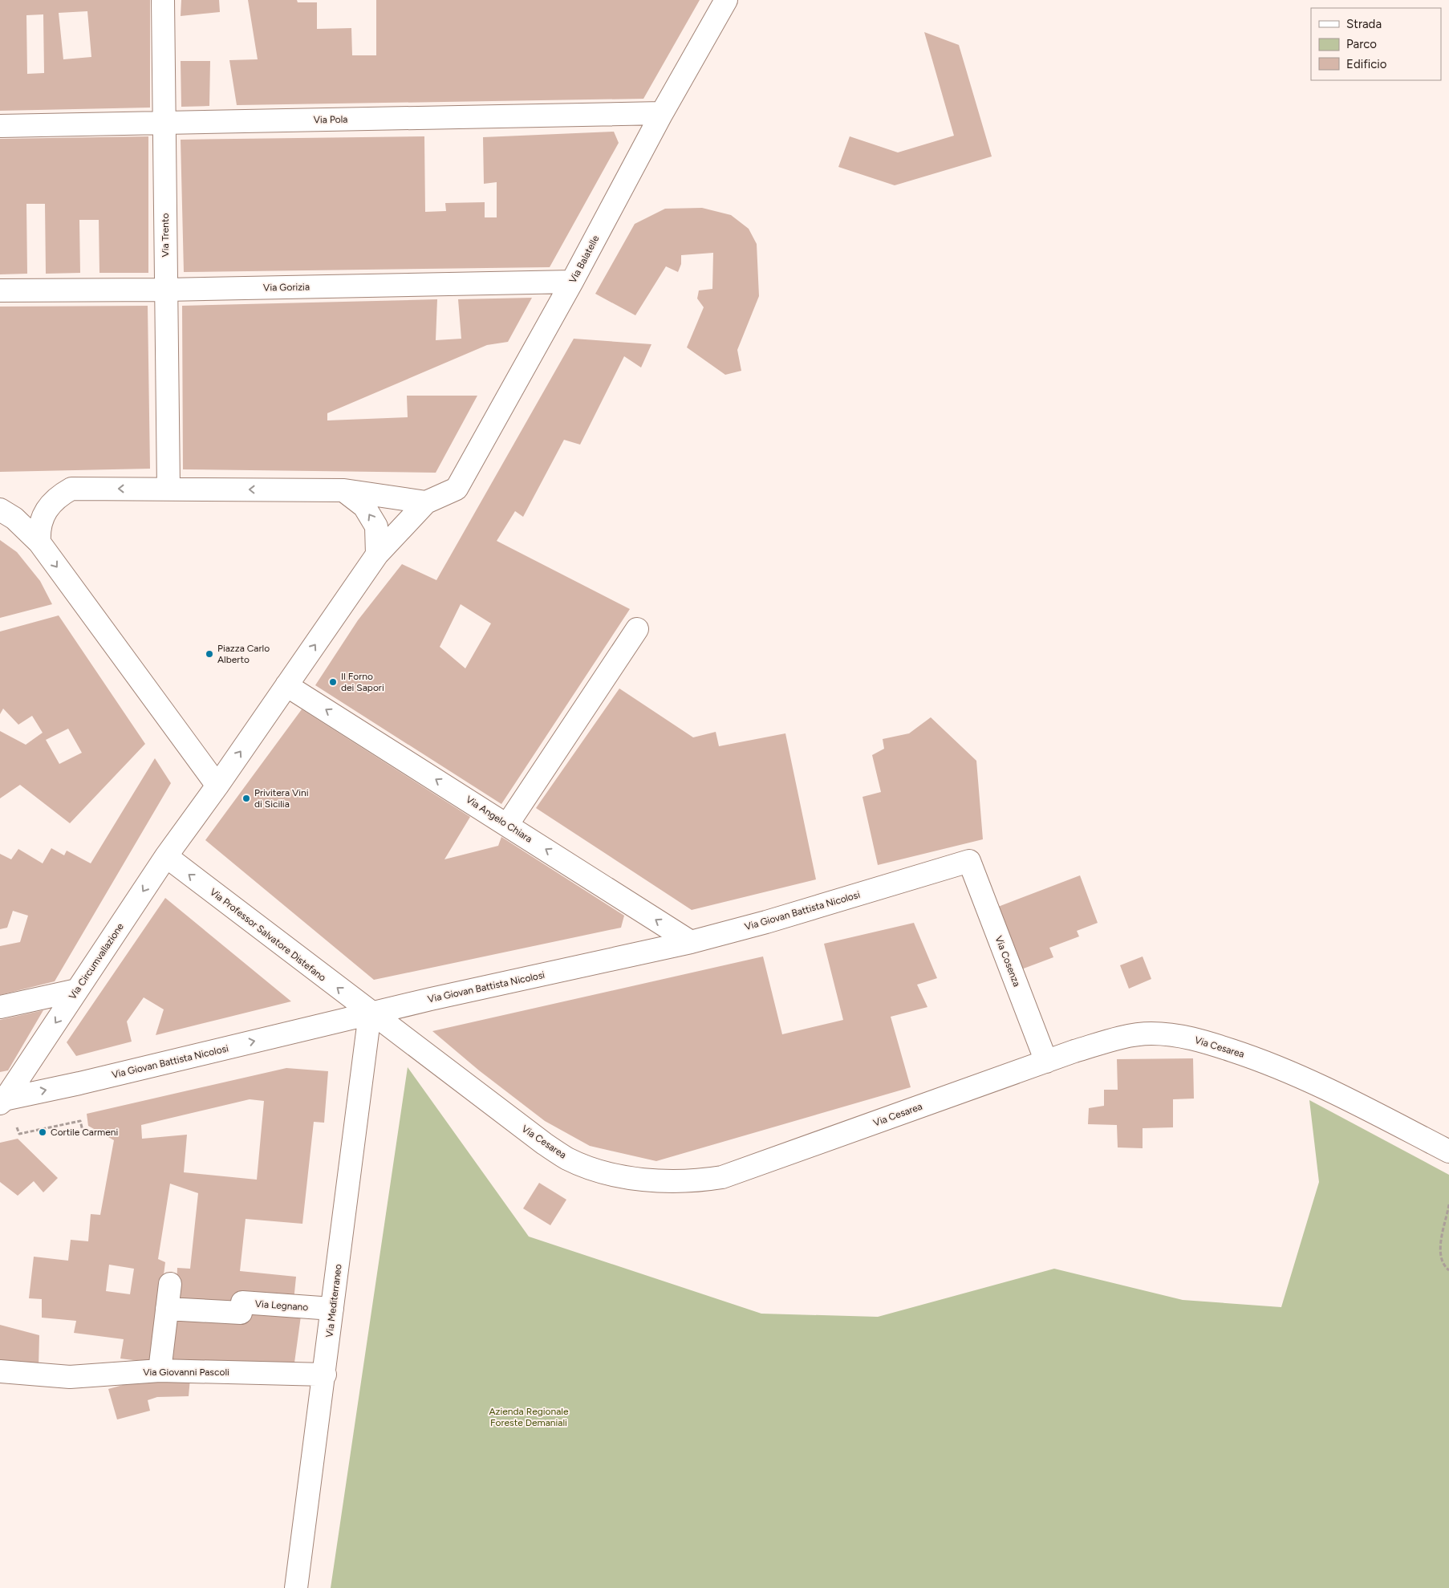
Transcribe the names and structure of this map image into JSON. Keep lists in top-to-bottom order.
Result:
{
  "streets": {
    "street": [
      "Via Pola",
      "Via Trento",
      "Via Balatelle",
      "Via Gorizia",
      "Via Angelo Chiara",
      "Via Giovan Battista Nicolosi",
      "Via Professor Salvatore Distefano",
      "Via Circumvallazione",
      "Via Cosenza",
      "Via Cesarea",
      "Via Mediterraneo",
      "Via Legnano",
      "Via Giovanni Pascoli"
    ]
  },
  "crossings": [
    ["Via Pola", "Via Trento"],
    ["Via Pola", "Via Balatelle"],
    ["Via Trento", "Via Gorizia"],
    ["Via Balatelle", "Via Gorizia"],
    ["Via Balatelle", "Via Circumvallazione"],
    ["Via Angelo Chiara", "Via Giovan Battista Nicolosi"],
    ["Via Angelo Chiara", "Via Circumvallazione"],
    ["Via Giovan Battista Nicolosi", "Via Professor Salvatore Distefano"],
    ["Via Giovan Battista Nicolosi", "Via Circumvallazione"],
    ["Via Giovan Battista Nicolosi", "Via Cosenza"],
    ["Via Giovan Battista Nicolosi", "Via Cesarea"],
    ["Via Giovan Battista Nicolosi", "Via Mediterraneo"],
    ["Via Professor Salvatore Distefano", "Via Circumvallazione"],
    ["Via Professor Salvatore Distefano", "Via Cesarea"],
    ["Via Professor Salvatore Distefano", "Via Mediterraneo"],
    ["Via Cosenza", "Via Cesarea"],
    ["Via Cesarea", "Via Mediterraneo"],
    ["Via Mediterraneo", "Via Legnano"],
    ["Via Mediterraneo", "Via Giovanni Pascoli"]
  ],
  "one_way": ["Via Angelo Chiara", "Via Giovan Battista Nicolosi", "Via Professor Salvatore Distefano"],
  "parks": ["Azienda Regionale Foreste Demaniali"],
  "places": [
    "Piazza Carlo Alberto",
    "Il Forno dei Sapori",
    "Privitera Vini di Sicilia",
    "Cortile Carmeni"
  ],
  "legend": ["Strada", "Parco", "Edificio"]
}
